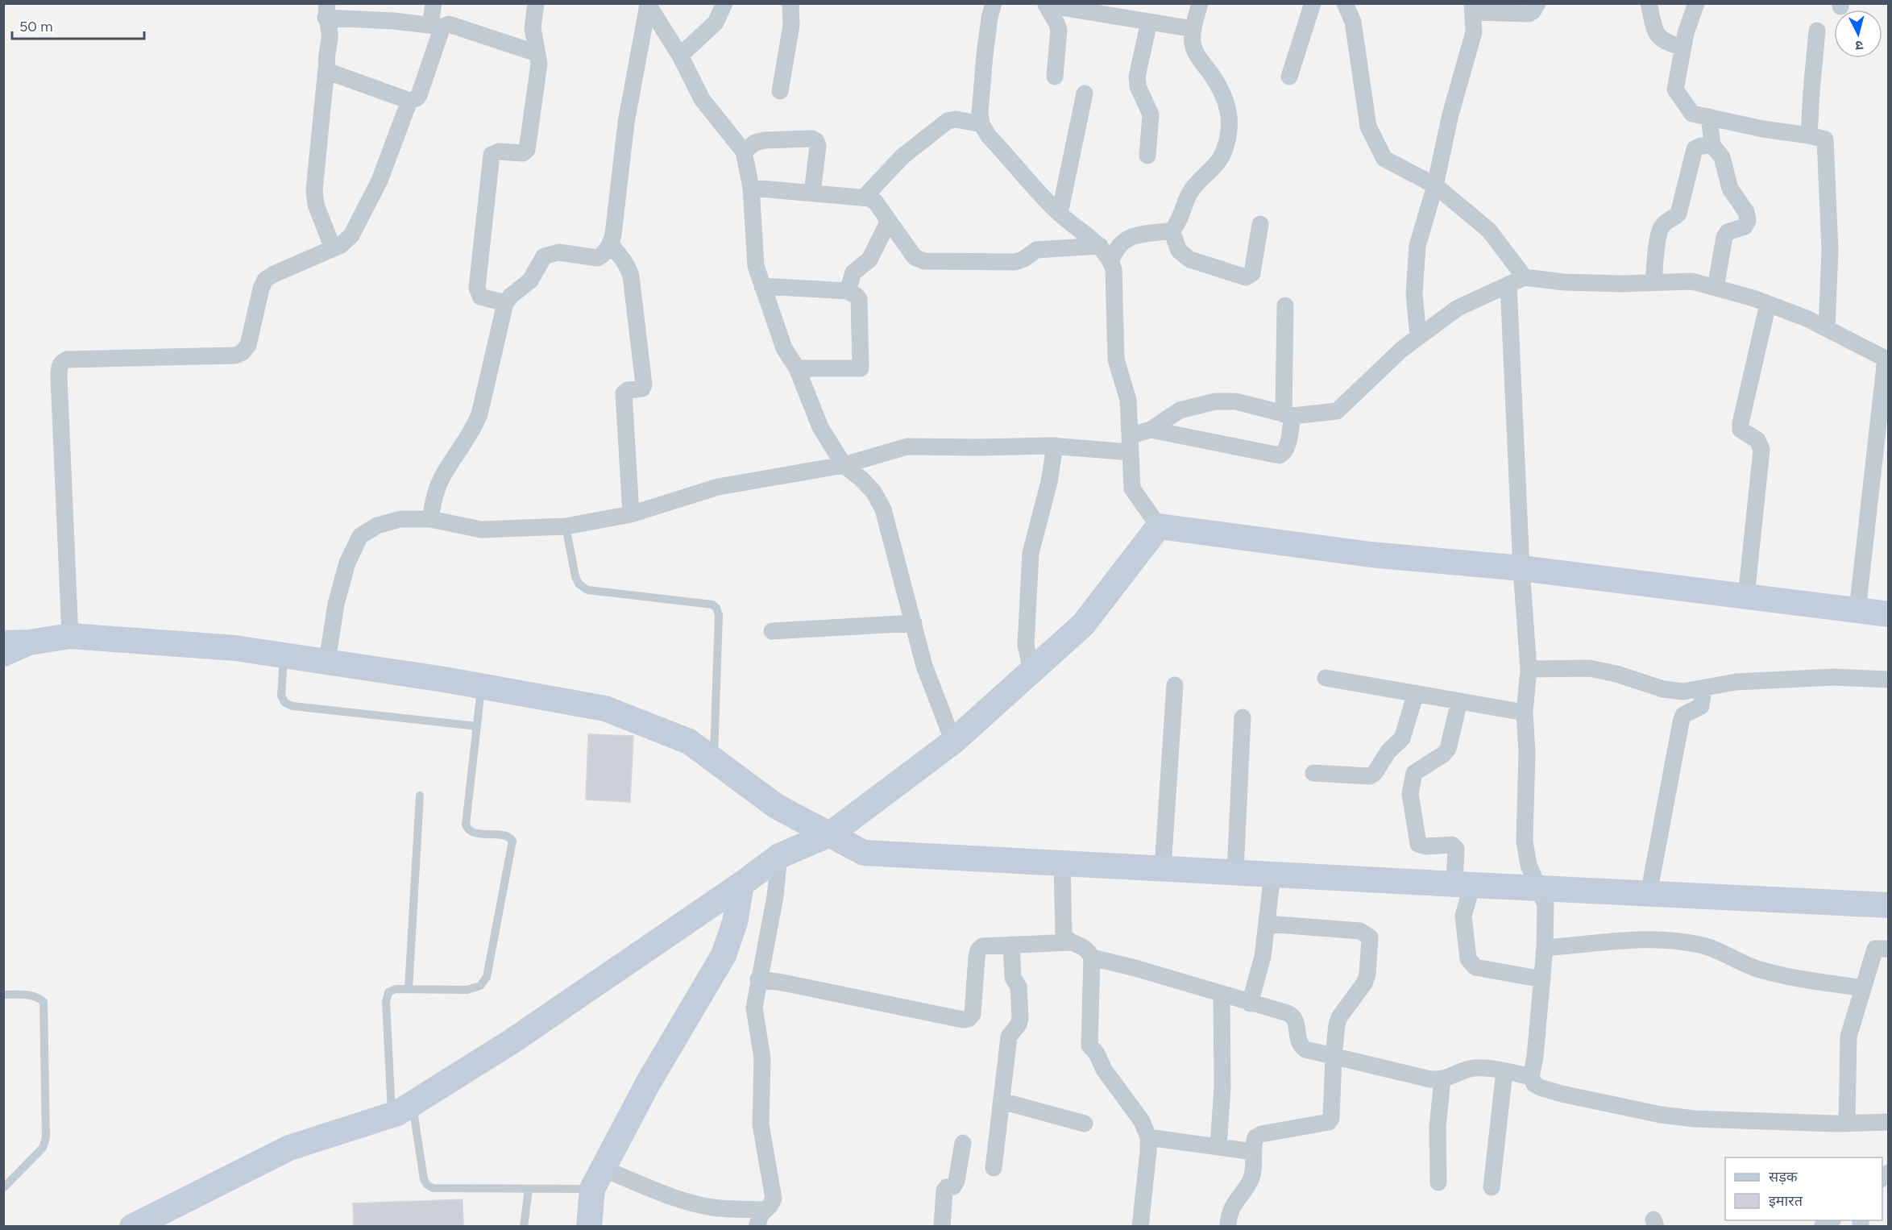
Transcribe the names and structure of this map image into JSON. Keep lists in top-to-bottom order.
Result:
{
  "legend": ["सड़क", "इमारत"],
  "scale_bar": "50 m",
  "north": "bottom"
}
